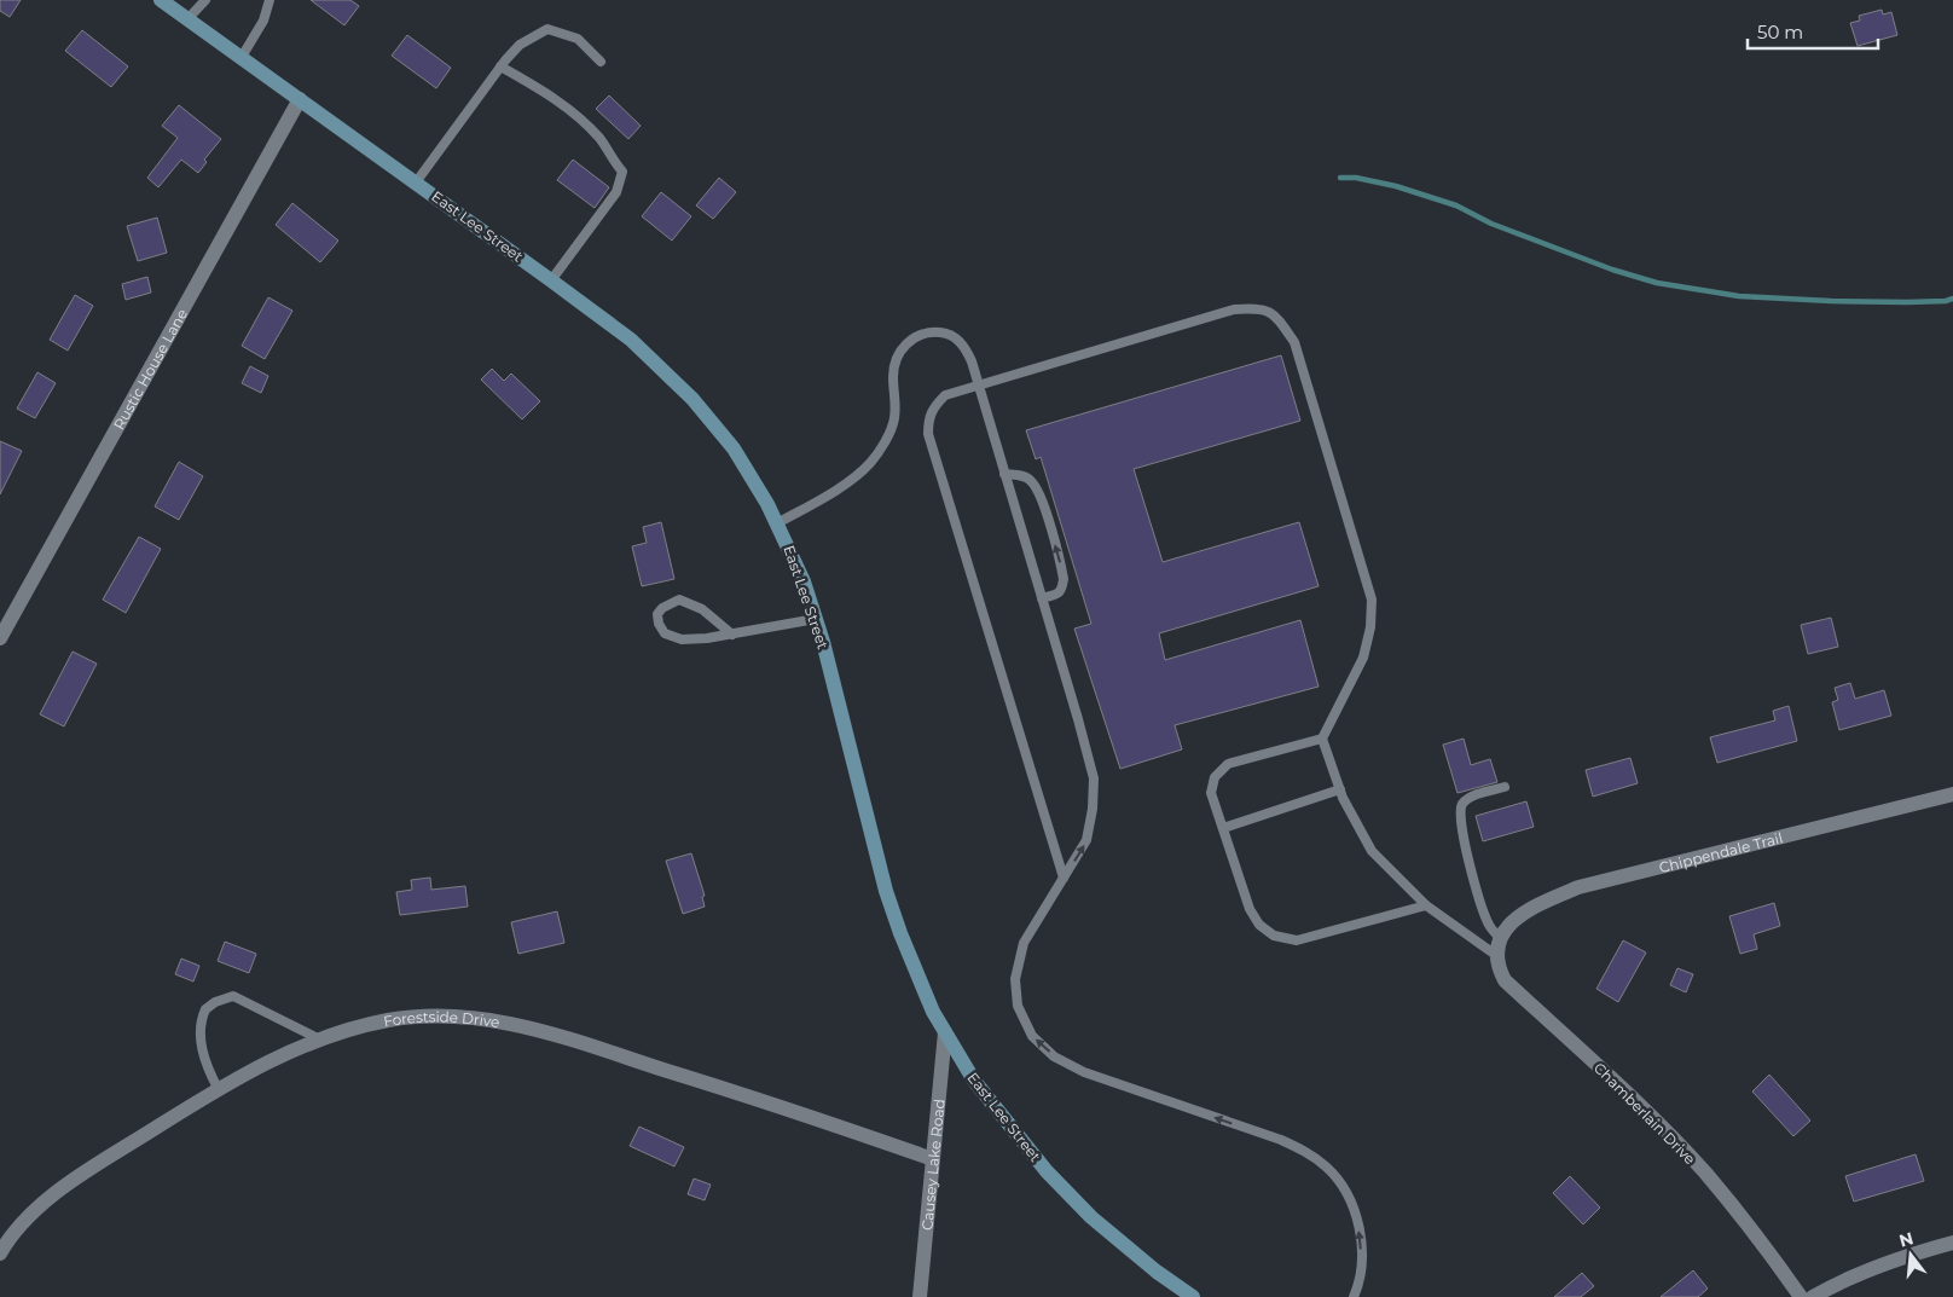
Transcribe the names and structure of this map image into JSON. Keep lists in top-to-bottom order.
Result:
{
  "streets": {
    "street": [
      "East Lee Street",
      "Rustic House Lane",
      "Chippendale Trail",
      "Forestside Drive",
      "Chamberlain Drive",
      "Causey Lake Road"
    ]
  },
  "crossings": [
    ["East Lee Street", "Rustic House Lane"],
    ["East Lee Street", "Causey Lake Road"],
    ["Forestside Drive", "Causey Lake Road"]
  ],
  "scale_bar": "50 m",
  "north": "top"
}
